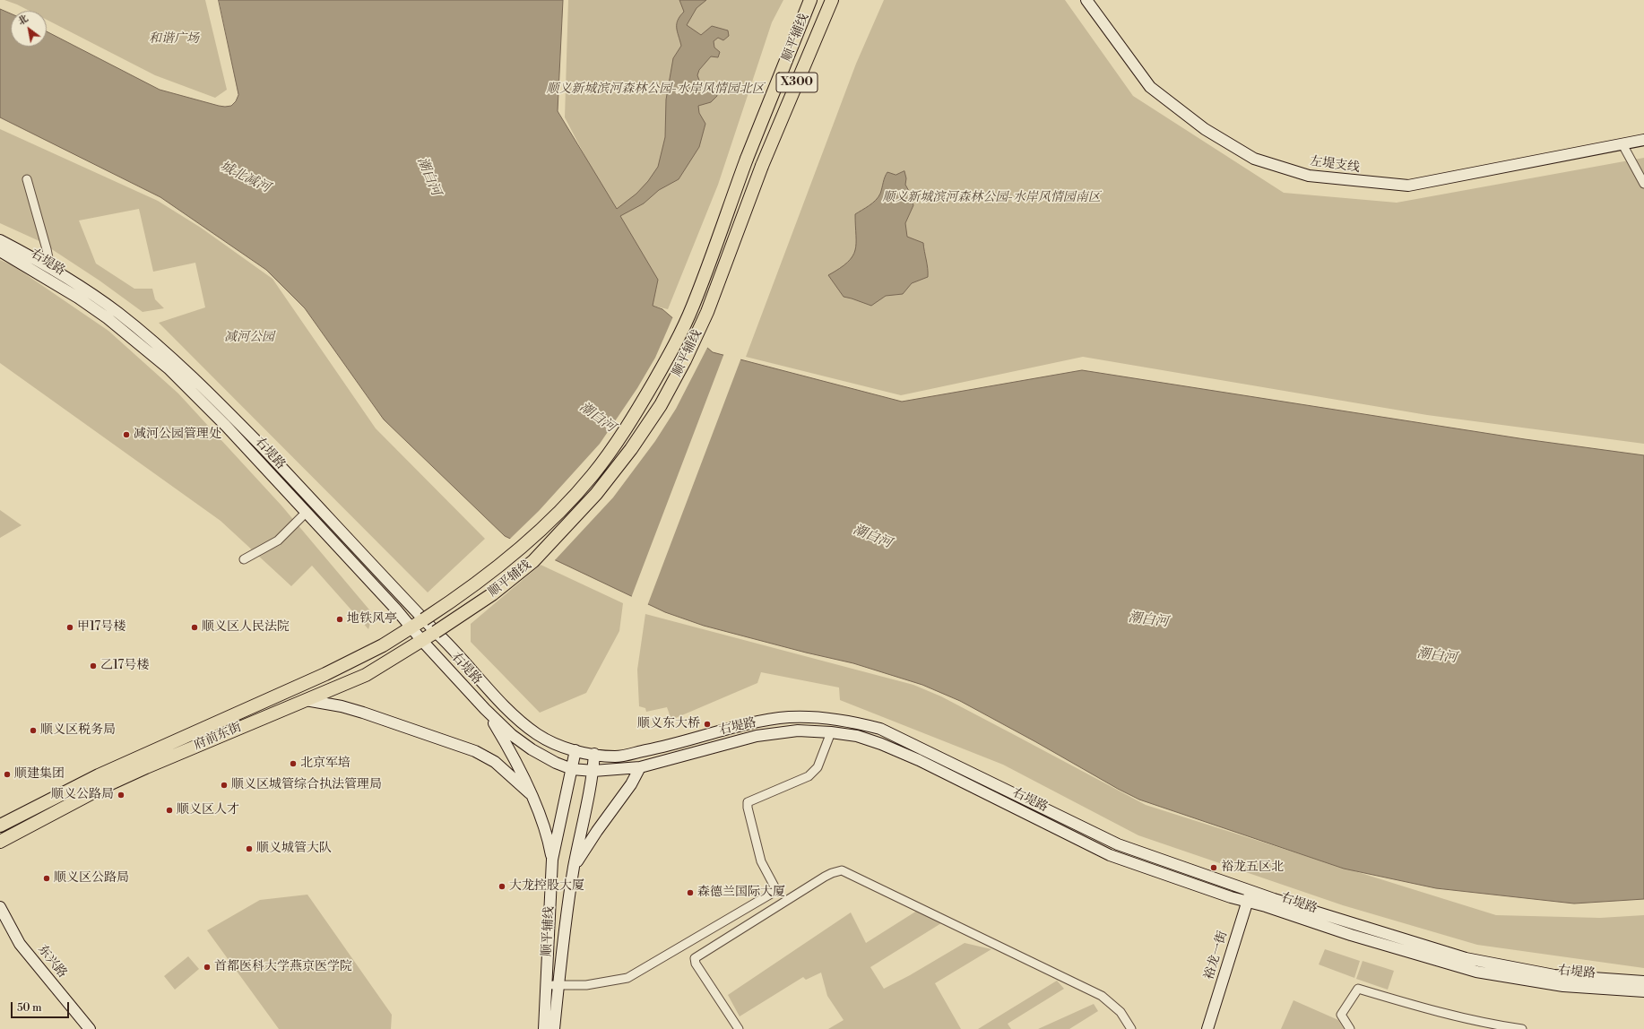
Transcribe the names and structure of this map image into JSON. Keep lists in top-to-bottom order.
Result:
{
  "streets": {
    "main road": [
      "顺平辅线",
      "X300",
      "左堤支线",
      "右堤路",
      "府前东街",
      "裕龙一街",
      "东兴路"
    ]
  },
  "crossings": [
    ["顺平辅线", "右堤路"],
    ["顺平辅线", "府前东街"],
    ["右堤路", "府前东街"],
    ["右堤路", "裕龙一街"]
  ],
  "water": ["潮白河", "城北减河"],
  "parks": [
    "和谐广场",
    "顺义新城滨河森林公园-水岸风情园北区",
    "顺义新城滨河森林公园-水岸风情园南区",
    "减河公园"
  ],
  "places": [
    "减河公园管理处",
    "地铁风亭",
    "甲17号楼",
    "顺义区人民法院",
    "乙17号楼",
    "顺义东大桥",
    "顺义区税务局",
    "北京军培",
    "顺建集团",
    "顺义区城管综合执法管理局",
    "顺义公路局",
    "顺义区人才",
    "顺义城管大队",
    "裕龙五区北",
    "顺义区公路局",
    "大龙控股大厦",
    "森德兰国际大厦",
    "首都医科大学燕京医学院"
  ],
  "scale_bar": "50 m",
  "north": "top left"
}
